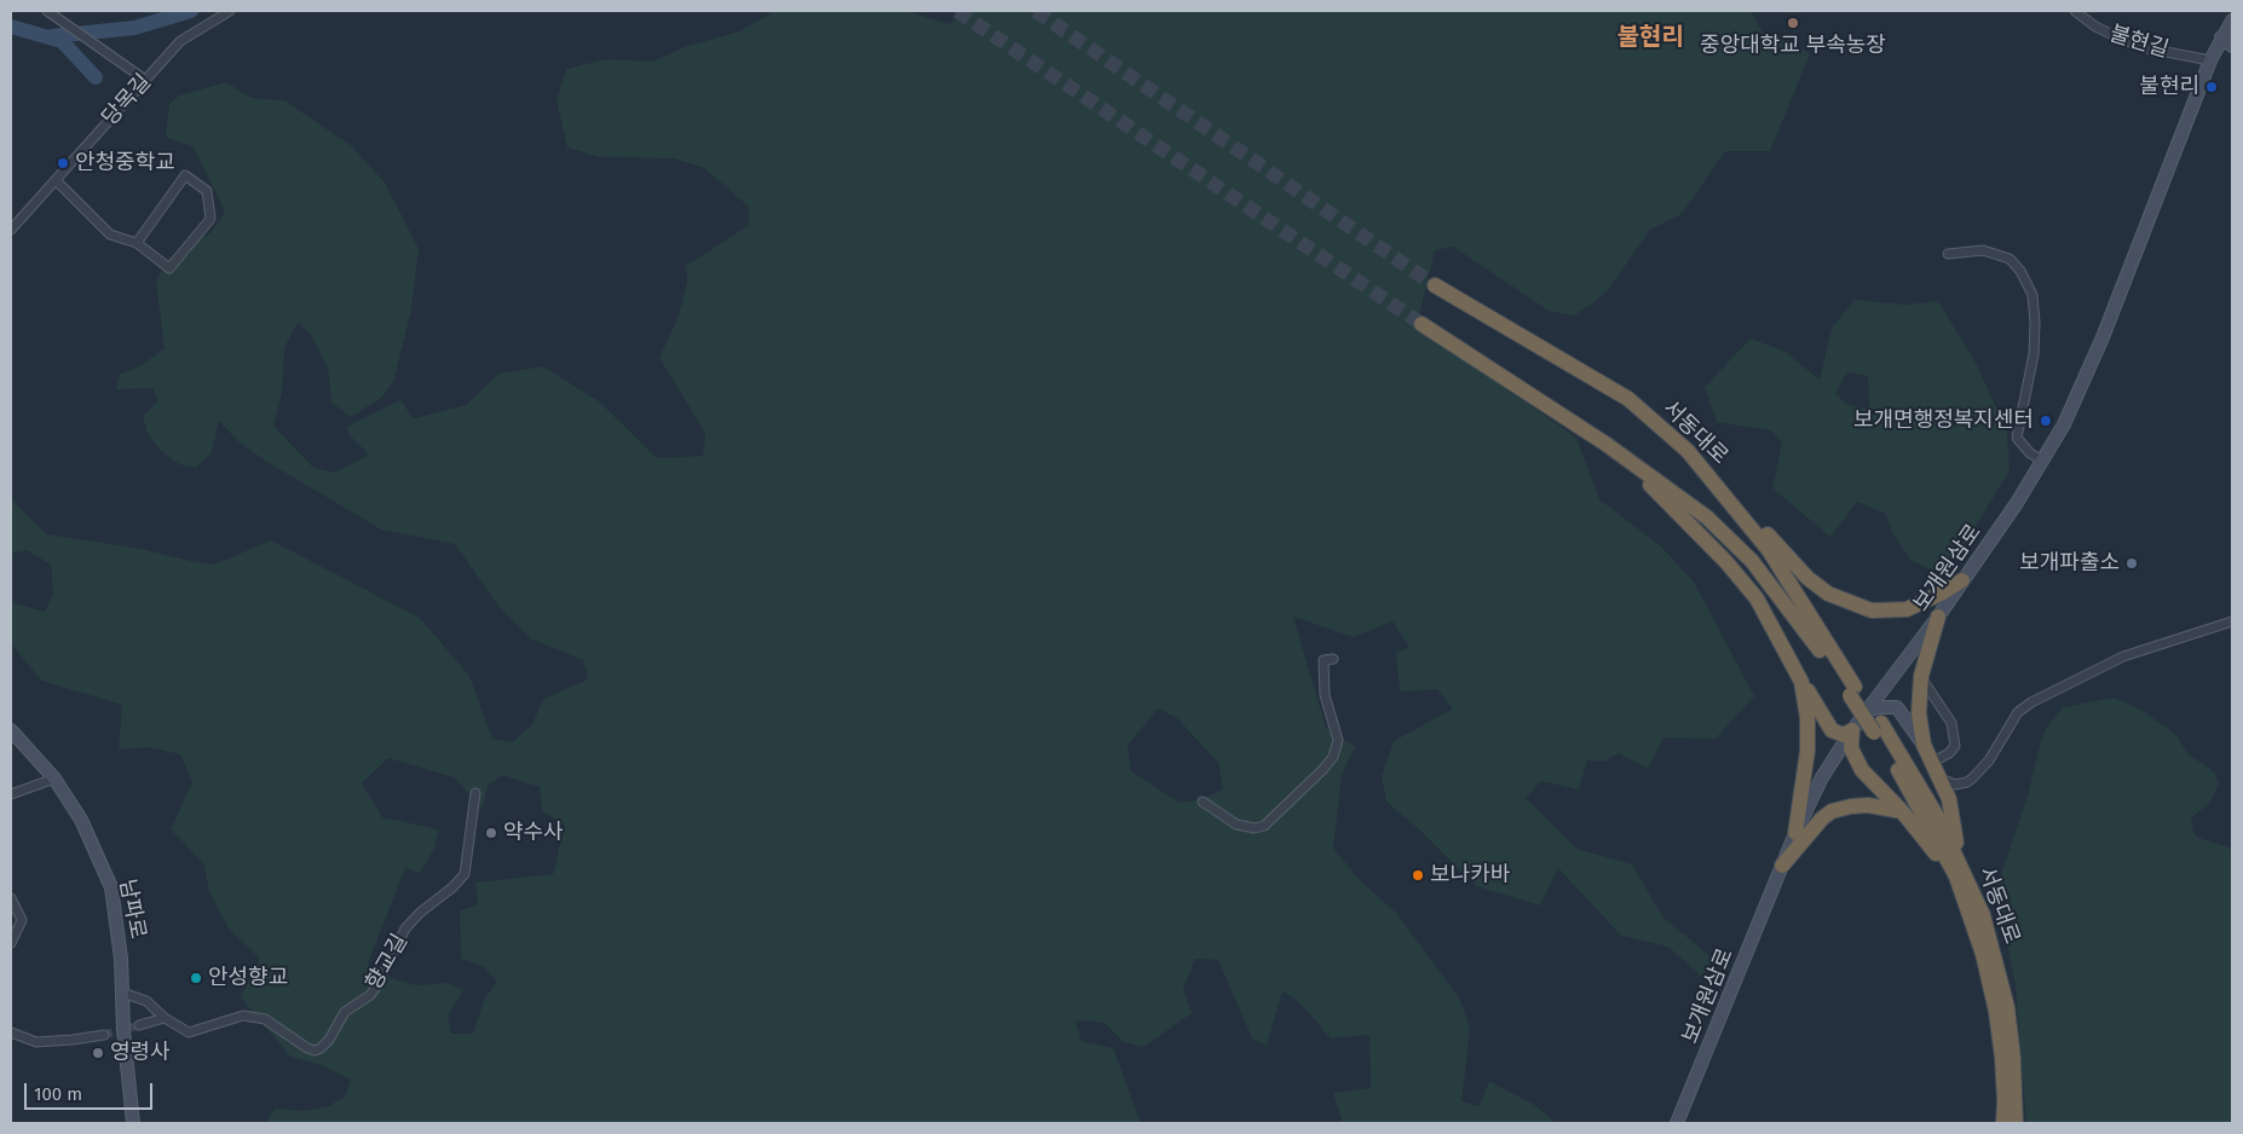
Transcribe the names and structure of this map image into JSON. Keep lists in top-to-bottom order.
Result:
{
  "streets": {
    "highway": ["서동대로"],
    "main road": ["보개원삼로", "남파로"],
    "street": ["불현길", "당목길", "향교길"]
  },
  "crossings": [
    ["불현길", "보개원삼로"]
  ],
  "districts": ["불현리"],
  "places": [
    "중앙대학교 부속농장",
    "불현리",
    "안청중학교",
    "보개면행정복지센터",
    "보개파출소",
    "약수사",
    "보나카바",
    "안성향교",
    "영령사"
  ],
  "scale_bar": "100 m"
}
